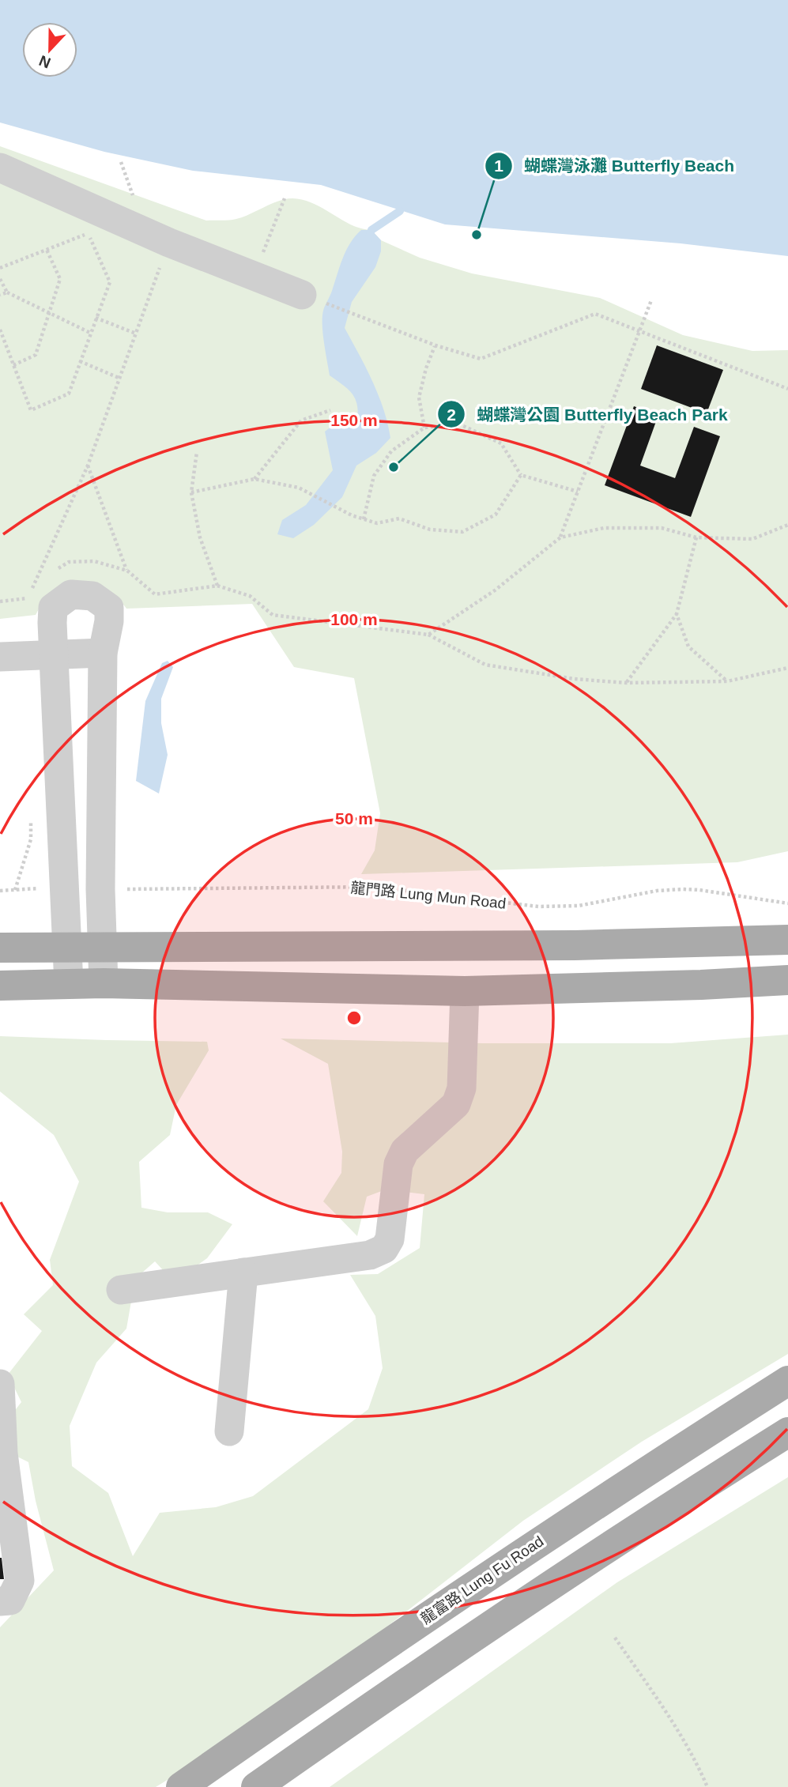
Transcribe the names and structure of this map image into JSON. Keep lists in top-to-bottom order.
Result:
{
  "streets": {
    "main road": ["龍富路 Lung Fu Road"],
    "path": ["龍門路 Lung Mun Road"]
  },
  "places": ["蝴蝶灣泳灘 Butterfly Beach", "蝴蝶灣公園 Butterfly Beach Park"],
  "north": "bottom",
  "rings": ["150 m", "100 m", "50 m"]
}
